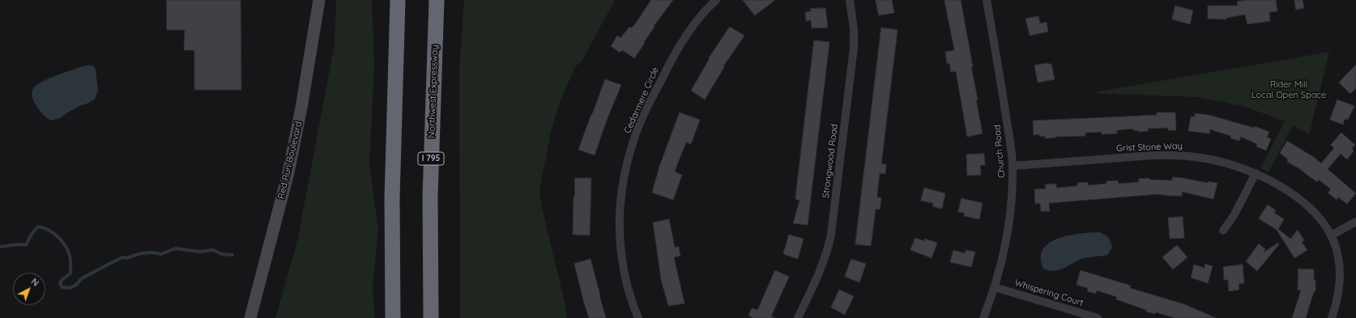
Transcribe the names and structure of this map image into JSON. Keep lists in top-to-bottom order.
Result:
{
  "streets": {
    "highway": ["Northwest Expressway", "I 795"],
    "main road": ["Red Run Boulevard"],
    "street": [
      "Cedarmere Circle",
      "Grist Stone Way",
      "Church Road",
      "Strongwood Road",
      "Whispering Court"
    ]
  },
  "crossings": [
    ["Grist Stone Way", "Church Road"],
    ["Church Road", "Whispering Court"]
  ],
  "parks": ["Rider Mill Local Open Space"],
  "north": "top right"
}
